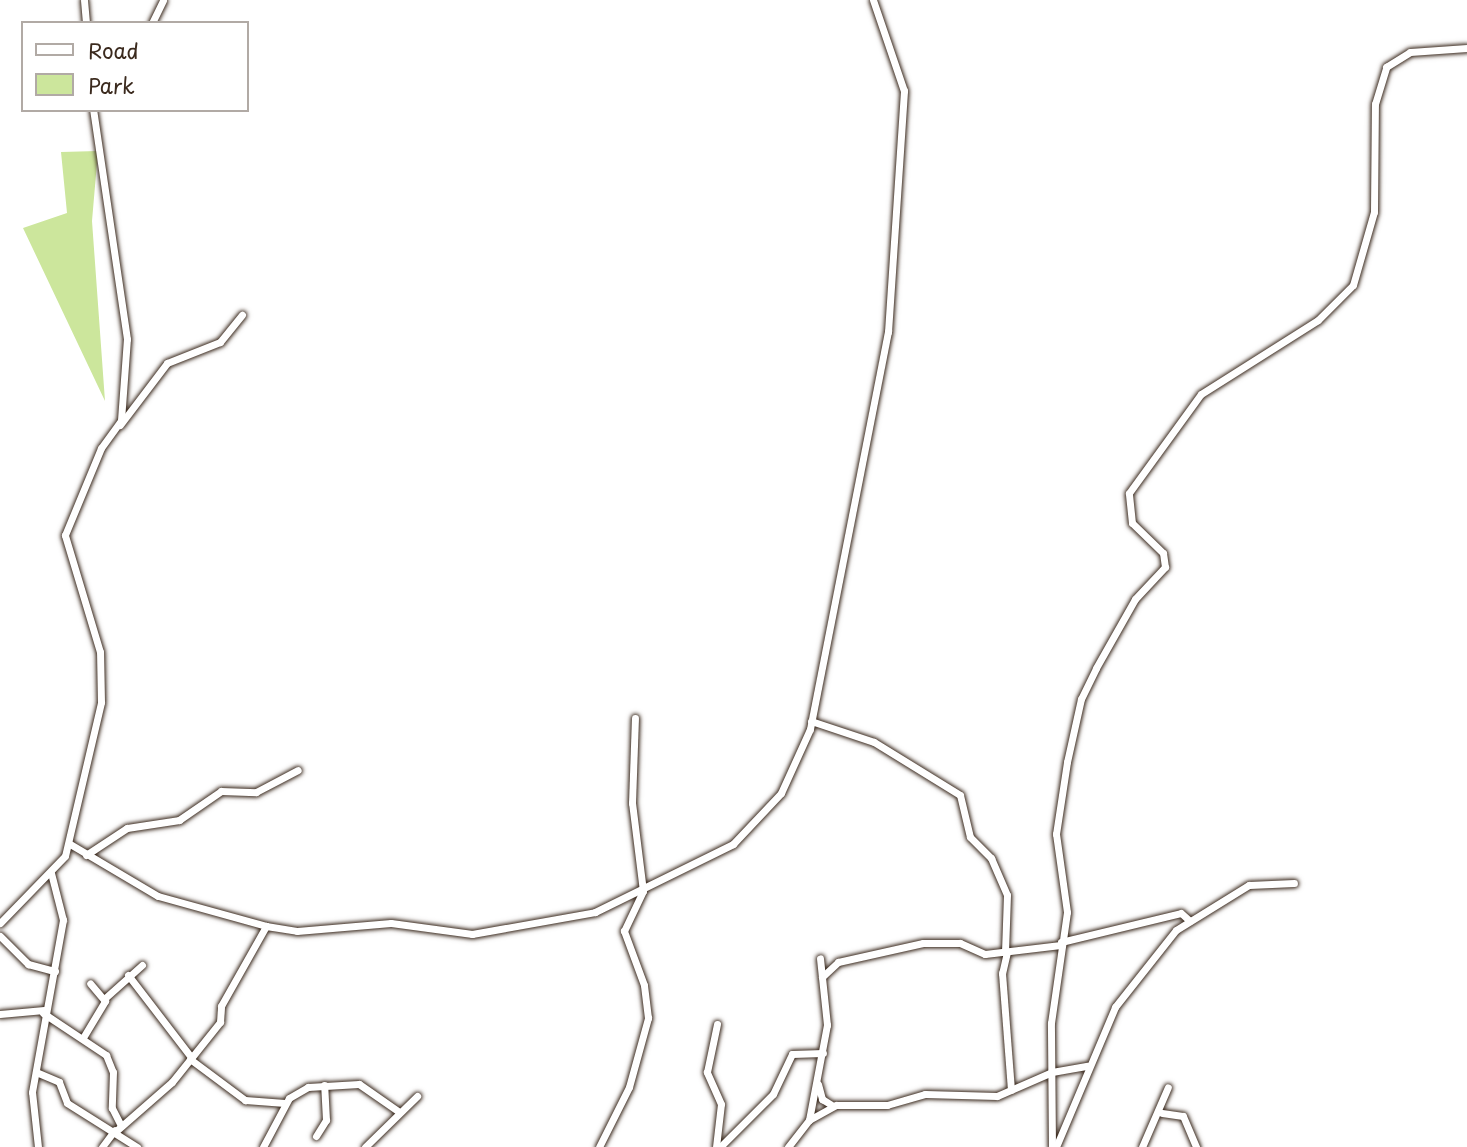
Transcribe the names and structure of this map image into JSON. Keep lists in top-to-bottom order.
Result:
{
  "legend": ["Road", "Park"]
}
